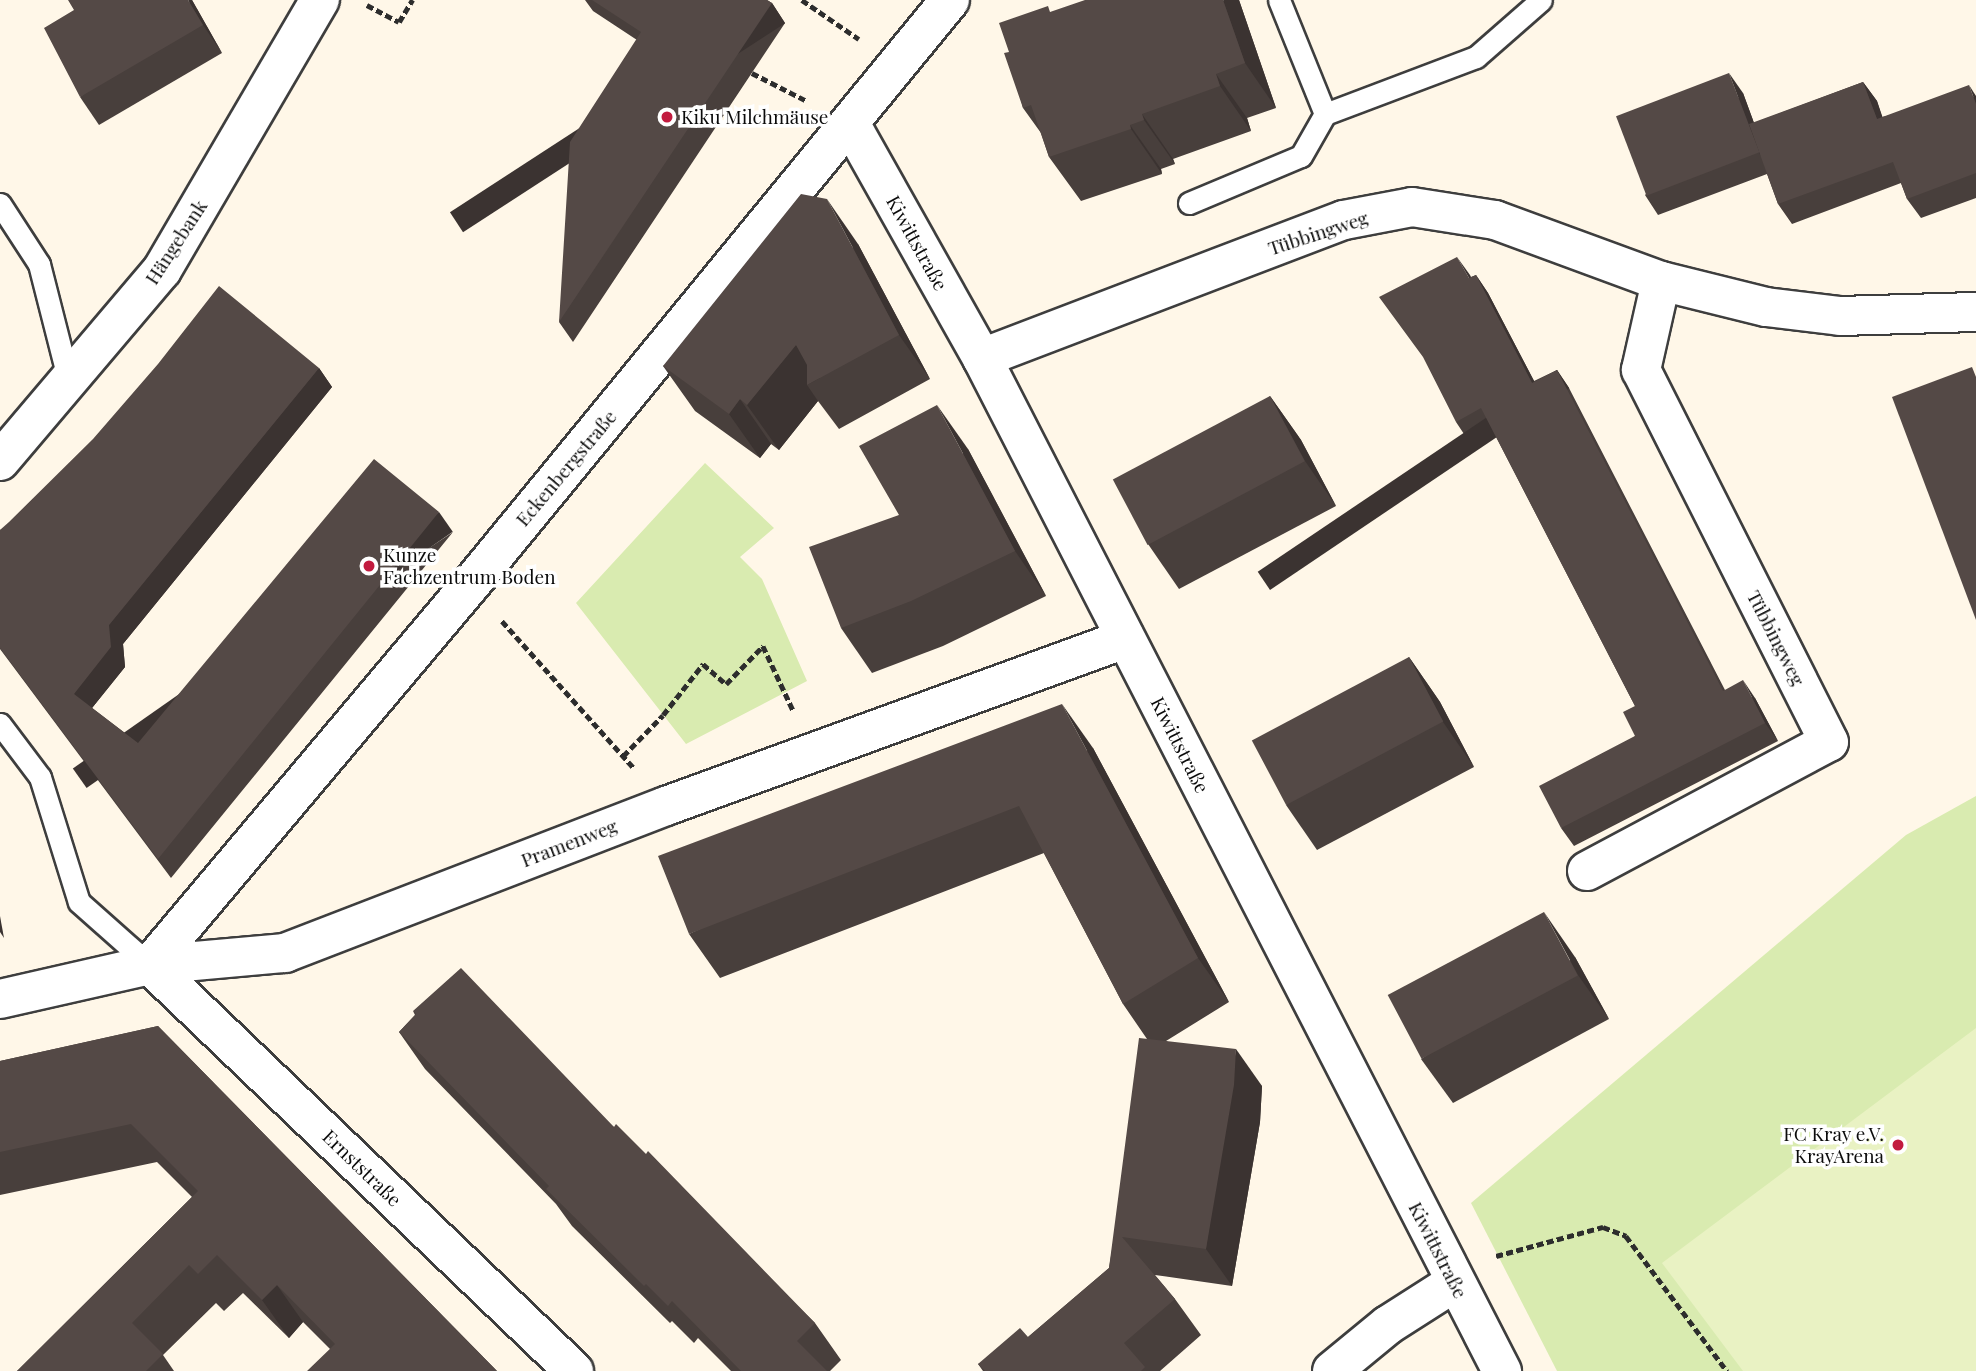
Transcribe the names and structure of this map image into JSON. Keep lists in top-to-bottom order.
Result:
{
  "streets": {
    "street": [
      "Tübbingweg",
      "Hängebank",
      "Kiwittstraße",
      "Eckenbergstraße",
      "Pramenweg",
      "Ernststraße"
    ]
  },
  "crossings": [
    ["Tübbingweg", "Kiwittstraße"],
    ["Kiwittstraße", "Eckenbergstraße"],
    ["Kiwittstraße", "Pramenweg"],
    ["Eckenbergstraße", "Pramenweg"],
    ["Eckenbergstraße", "Ernststraße"],
    ["Pramenweg", "Ernststraße"]
  ],
  "places": ["Kiku Milchmäuse", "Kunze Fachzentrum Boden", "FC Kray e.V. KrayArena"]
}
